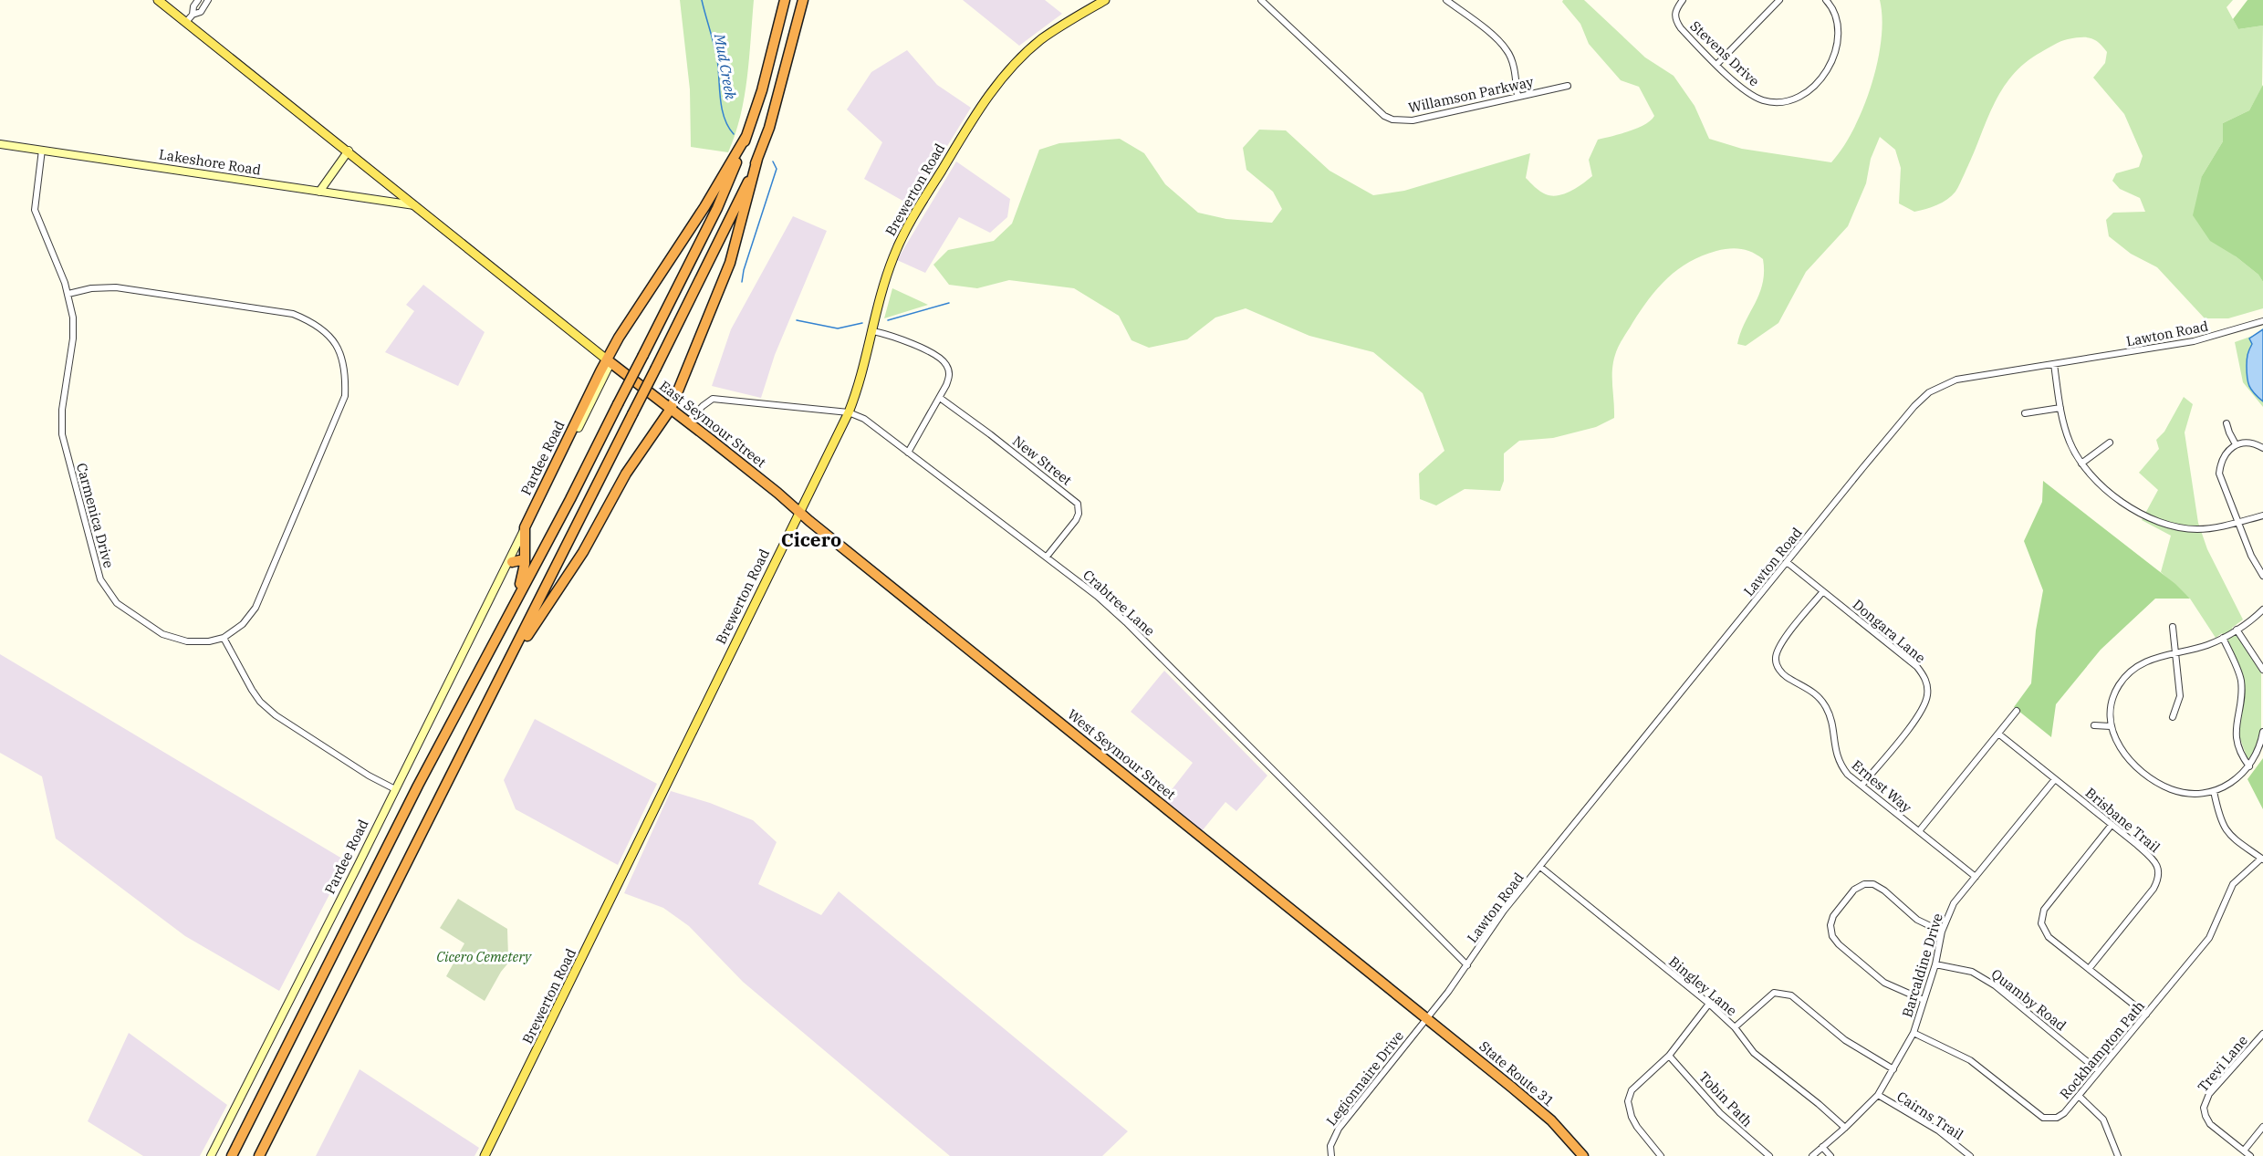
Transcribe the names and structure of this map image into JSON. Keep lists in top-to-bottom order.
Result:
{
  "streets": {
    "highway": [
      "East Seymour Street",
      "Pardee Road",
      "West Seymour Street",
      "State Route 31"
    ],
    "main road": ["Brewerton Road"],
    "street": [
      "Stevens Drive",
      "Willamson Parkway",
      "Lakeshore Road",
      "Lawton Road",
      "New Street",
      "Carmenica Drive",
      "Crabtree Lane",
      "Dongara Lane",
      "Ernest Way",
      "Brisbane Trail",
      "Barcaldine Drive",
      "Bingley Lane",
      "Quamby Road",
      "Rockhampton Path",
      "Trevi Lane",
      "Legionnaire Drive",
      "Tobin Path",
      "Cairns Trail"
    ]
  },
  "crossings": [
    ["Lakeshore Road", "Carmenica Drive"],
    ["Brewerton Road", "East Seymour Street"],
    ["Brewerton Road", "Crabtree Lane"],
    ["Brewerton Road", "West Seymour Street"],
    ["Lawton Road", "Crabtree Lane"],
    ["Lawton Road", "Dongara Lane"],
    ["Lawton Road", "West Seymour Street"],
    ["Lawton Road", "Bingley Lane"],
    ["Lawton Road", "State Route 31"],
    ["Lawton Road", "Legionnaire Drive"],
    ["East Seymour Street", "Pardee Road"],
    ["East Seymour Street", "Crabtree Lane"],
    ["East Seymour Street", "West Seymour Street"],
    ["New Street", "Crabtree Lane"],
    ["Dongara Lane", "Ernest Way"],
    ["West Seymour Street", "State Route 31"],
    ["West Seymour Street", "Legionnaire Drive"],
    ["Ernest Way", "Barcaldine Drive"],
    ["Brisbane Trail", "Barcaldine Drive"],
    ["Barcaldine Drive", "Bingley Lane"],
    ["Barcaldine Drive", "Quamby Road"],
    ["Barcaldine Drive", "Rockhampton Path"],
    ["Barcaldine Drive", "Cairns Trail"],
    ["Quamby Road", "Rockhampton Path"],
    ["State Route 31", "Legionnaire Drive"]
  ],
  "districts": ["Cicero"],
  "water": ["Mud Creek"],
  "parks": ["Cicero Cemetery"]
}
